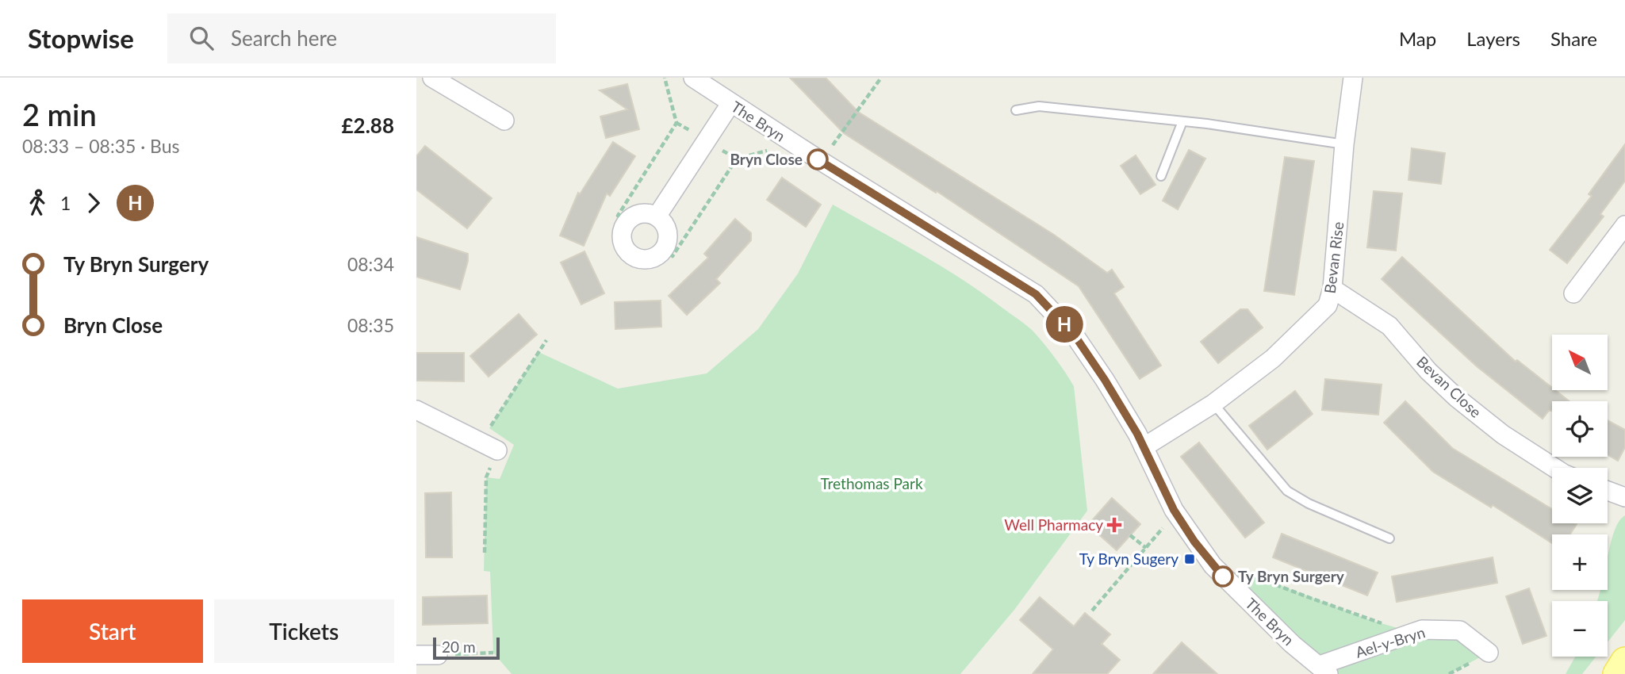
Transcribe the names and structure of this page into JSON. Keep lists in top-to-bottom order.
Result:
{
  "streets": {
    "street": [
      "The Bryn",
      "Bevan Rise",
      "Bevan Close",
      "Ael-y-Bryn"
    ]
  },
  "crossings": [
    ["The Bryn", "Bevan Rise"],
    ["The Bryn", "Ael-y-Bryn"],
    ["Bevan Rise", "Bevan Close"]
  ],
  "parks": ["Trethomas Park"],
  "places": {
    "other": ["Bryn Close", "Ty Bryn Surgery"],
    "health": ["Well Pharmacy"],
    "transit": ["Ty Bryn Sugery"]
  },
  "lines": ["bus line H"],
  "scale_bar": "20 m",
  "north": "top left",
  "page": {
    "header": "Stopwise",
    "search": "Search here",
    "nav": ["Map", "Layers", "Share"],
    "heading": ["2 min", "08:33 – 08:35 · Bus", "£2.88"],
    "on_map": "H",
    "legs": ["1", "H"],
    "list": [
      {
        "name": "Ty Bryn Surgery",
        "value": "08:34"
      },
      {
        "name": "Bryn Close",
        "value": "08:35"
      }
    ],
    "map_buttons": ["+", "−"],
    "buttons": ["Start", "Tickets"],
    "scale": "20 m"
  }
}
